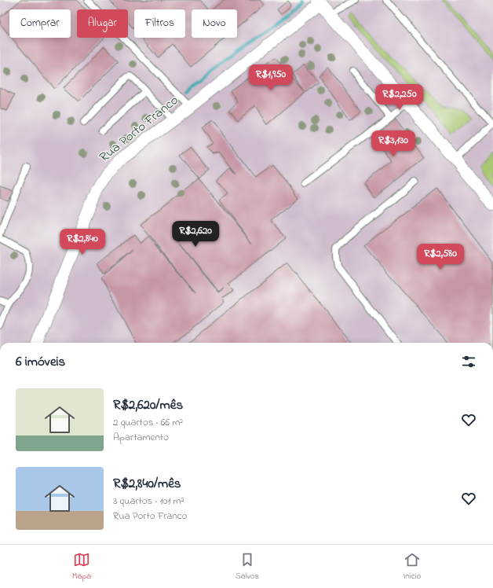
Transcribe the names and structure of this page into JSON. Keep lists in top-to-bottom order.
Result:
{
  "streets": {
    "street": ["Rua Porto Franco"]
  },
  "page": {
    "chip": [
      "Comprar",
      "Alugar",
      "Filtros",
      "Novo"
    ],
    "price": [
      "R$1,950",
      "R$2,250",
      "R$3,130",
      "R$2,620",
      "R$2,840",
      "R$2,580"
    ],
    "heading": "6 imóveis",
    "list": [
      {
        "name": "R$2,620/mês",
        "note": "2 quartos · 66 m² · Apartamento"
      },
      {
        "name": "R$2,840/mês",
        "note": "3 quartos · 101 m² · Rua Porto Franco"
      }
    ],
    "tabs": ["Mapa", "Salvos", "Início"]
  }
}
